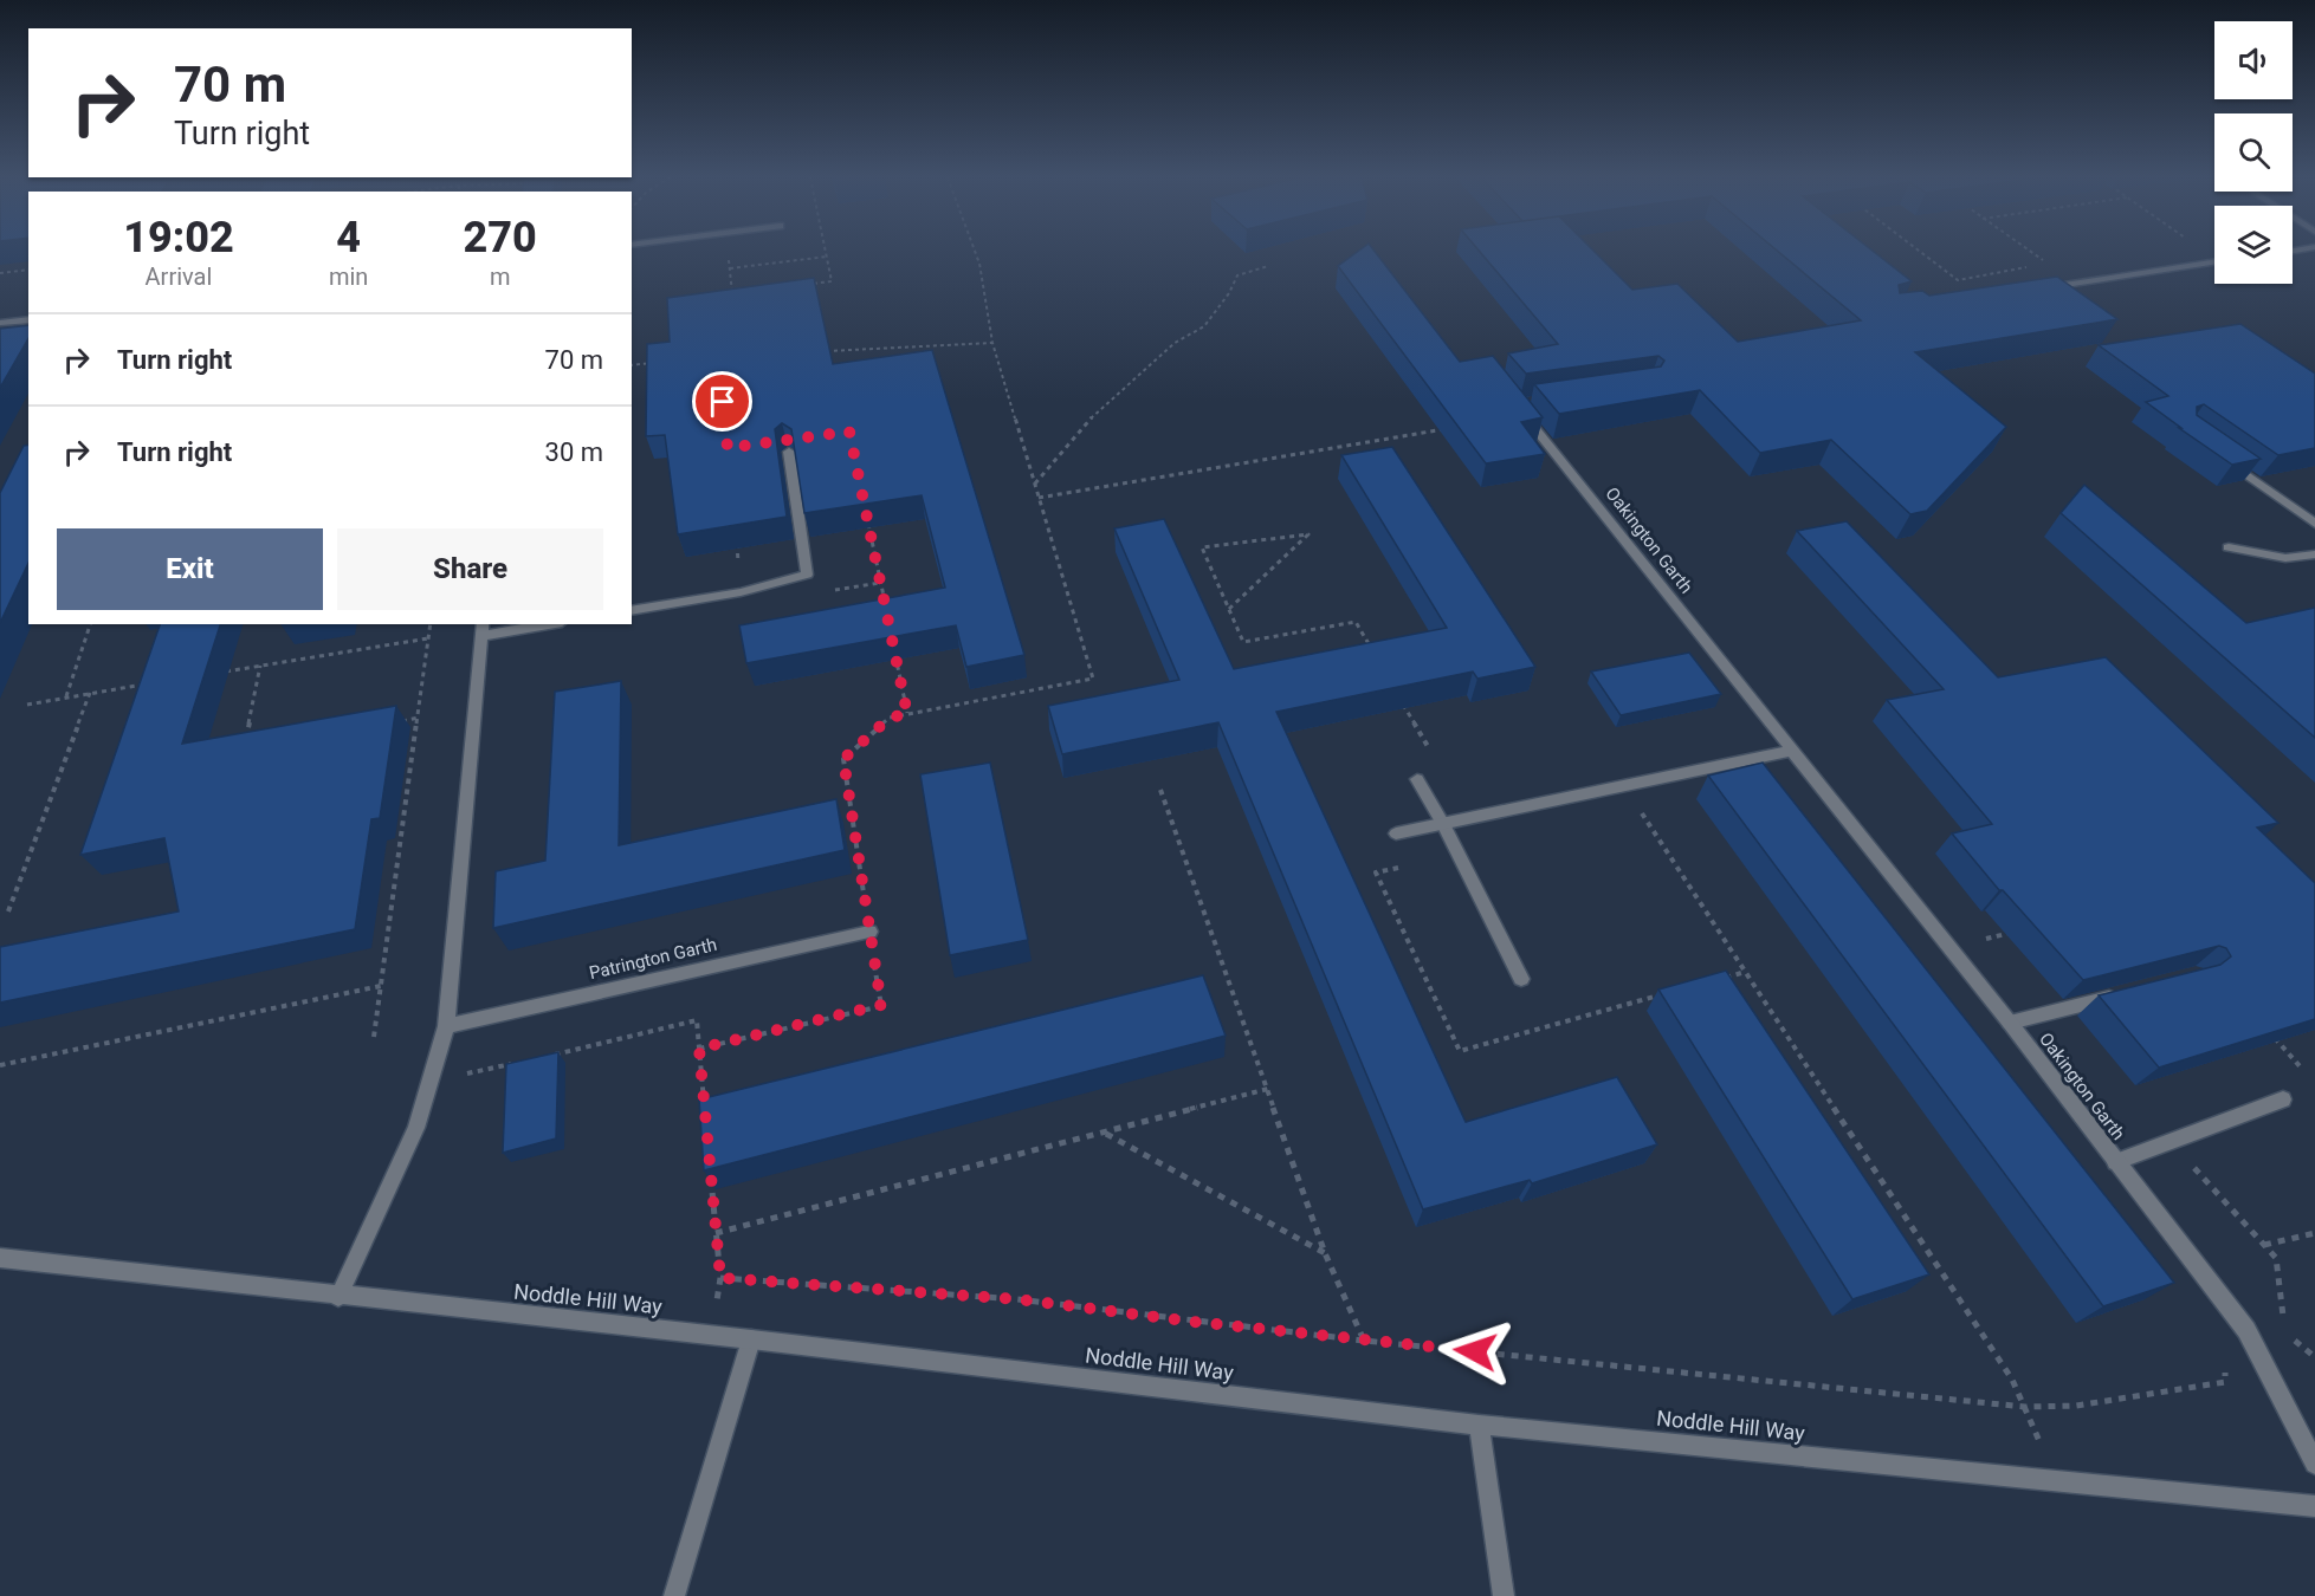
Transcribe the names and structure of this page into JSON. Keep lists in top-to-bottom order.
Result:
{
  "streets": {
    "street": ["Oakington Garth", "Patrington Garth", "Noddle Hill Way"]
  },
  "page": {
    "turn": ["70 m", "Turn right"],
    "eta": [
      "19:02",
      "Arrival",
      "4",
      "min",
      "270",
      "m"
    ],
    "list": [
      {
        "name": "Turn right",
        "value": "70 m"
      },
      {
        "name": "Turn right",
        "value": "30 m"
      }
    ],
    "buttons": ["Exit", "Share"]
  }
}
